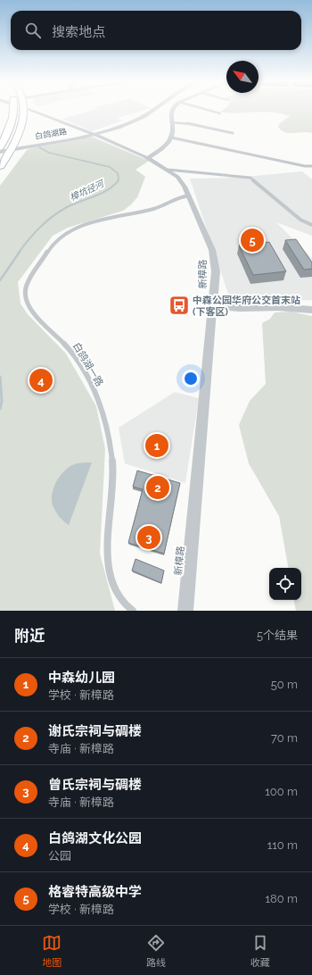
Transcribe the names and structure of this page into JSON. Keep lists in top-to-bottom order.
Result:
{
  "streets": {
    "street": ["白鸽湖路", "新樟路"],
    "lane": ["白鸽湖一路"]
  },
  "crossings": [
    ["白鸽湖路", "新樟路"],
    ["新樟路", "白鸽湖一路"]
  ],
  "water": ["樟坑径河"],
  "places": {
    "bus stop": ["中森公园华府公交首末站 (下客区)"]
  },
  "north": "top left",
  "page": {
    "search": "搜索地点",
    "pins": [
      "5",
      "4",
      "1",
      "2",
      "3"
    ],
    "heading": ["附近", "5个结果"],
    "list": [
      {
        "mark": "1",
        "name": "中森幼儿园",
        "note": "学校 · 新樟路",
        "value": "50 m"
      },
      {
        "mark": "2",
        "name": "谢氏宗祠与碉楼",
        "note": "寺庙 · 新樟路",
        "value": "70 m"
      },
      {
        "mark": "3",
        "name": "曾氏宗祠与碉楼",
        "note": "寺庙 · 新樟路",
        "value": "100 m"
      },
      {
        "mark": "4",
        "name": "白鸽湖文化公园",
        "note": "公园",
        "value": "110 m"
      },
      {
        "mark": "5",
        "name": "格睿特高级中学",
        "note": "学校 · 新樟路",
        "value": "180 m"
      }
    ],
    "nav": ["地图", "路线", "收藏"]
  }
}
